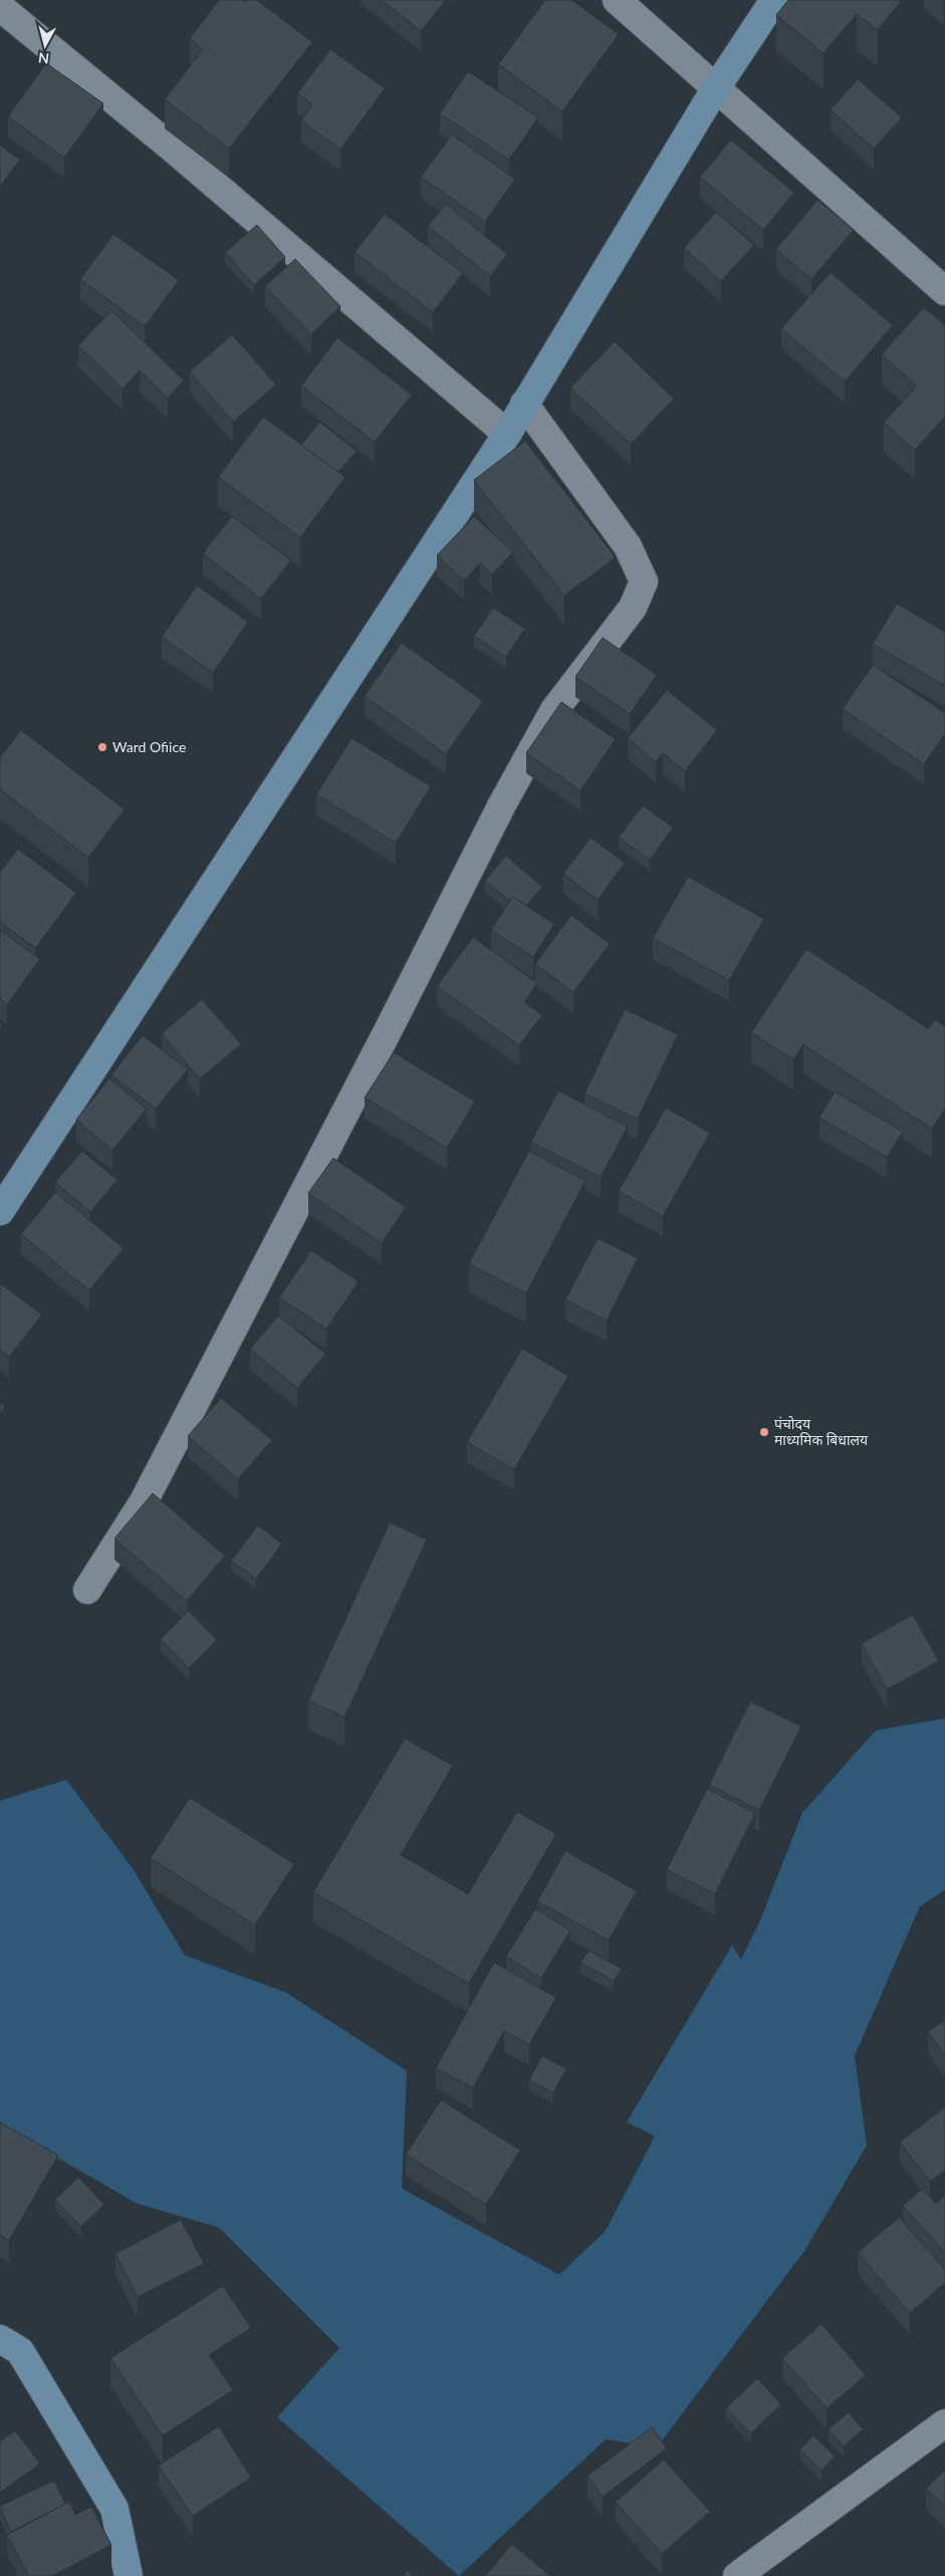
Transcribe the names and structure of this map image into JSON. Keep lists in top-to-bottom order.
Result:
{
  "places": ["Ward Ofiice", "पंचोदय माध्यमिक बिधालय"],
  "north": "bottom"
}
